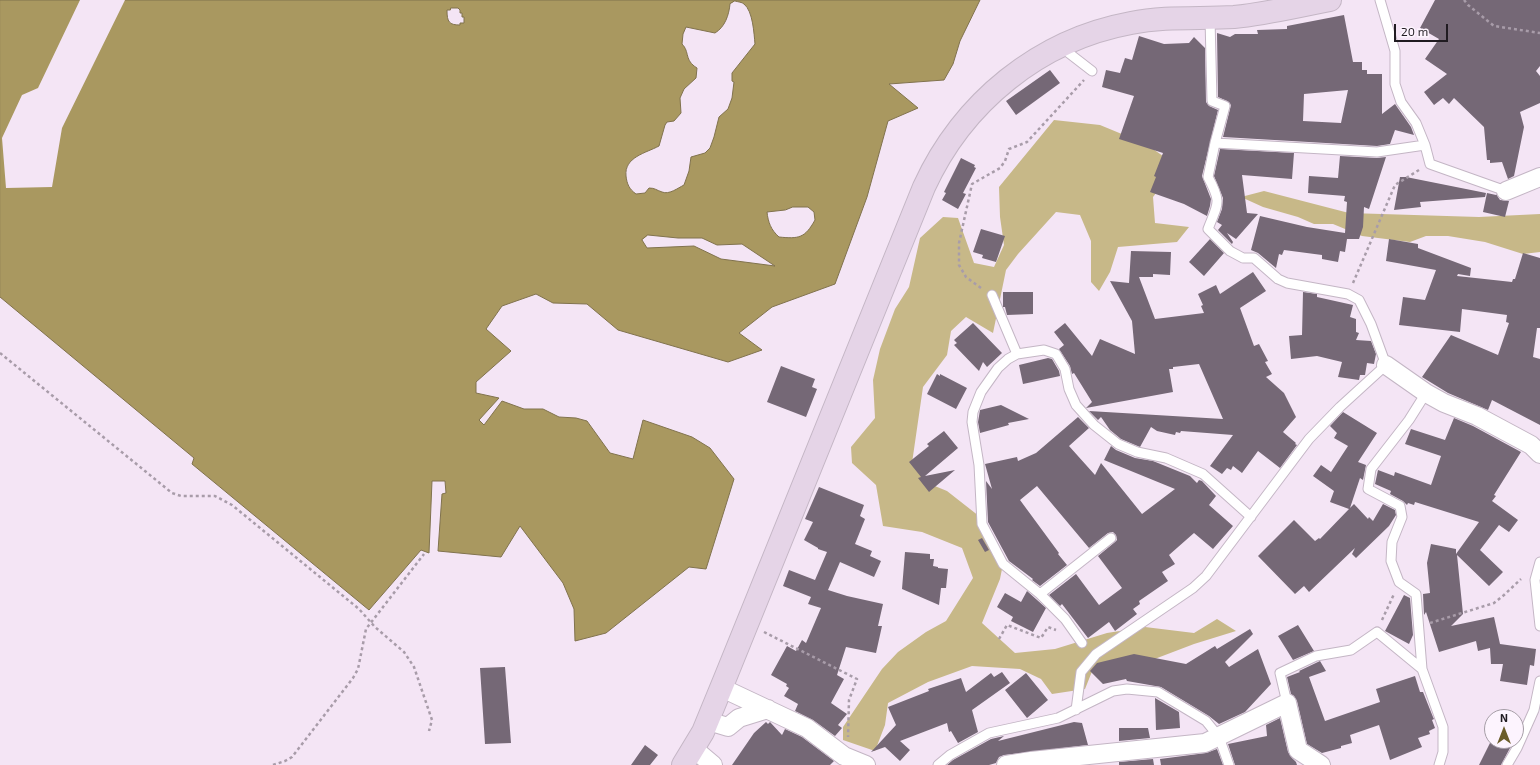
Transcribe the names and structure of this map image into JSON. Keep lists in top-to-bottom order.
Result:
{
  "scale_bar": "20 m",
  "north": "top"
}
